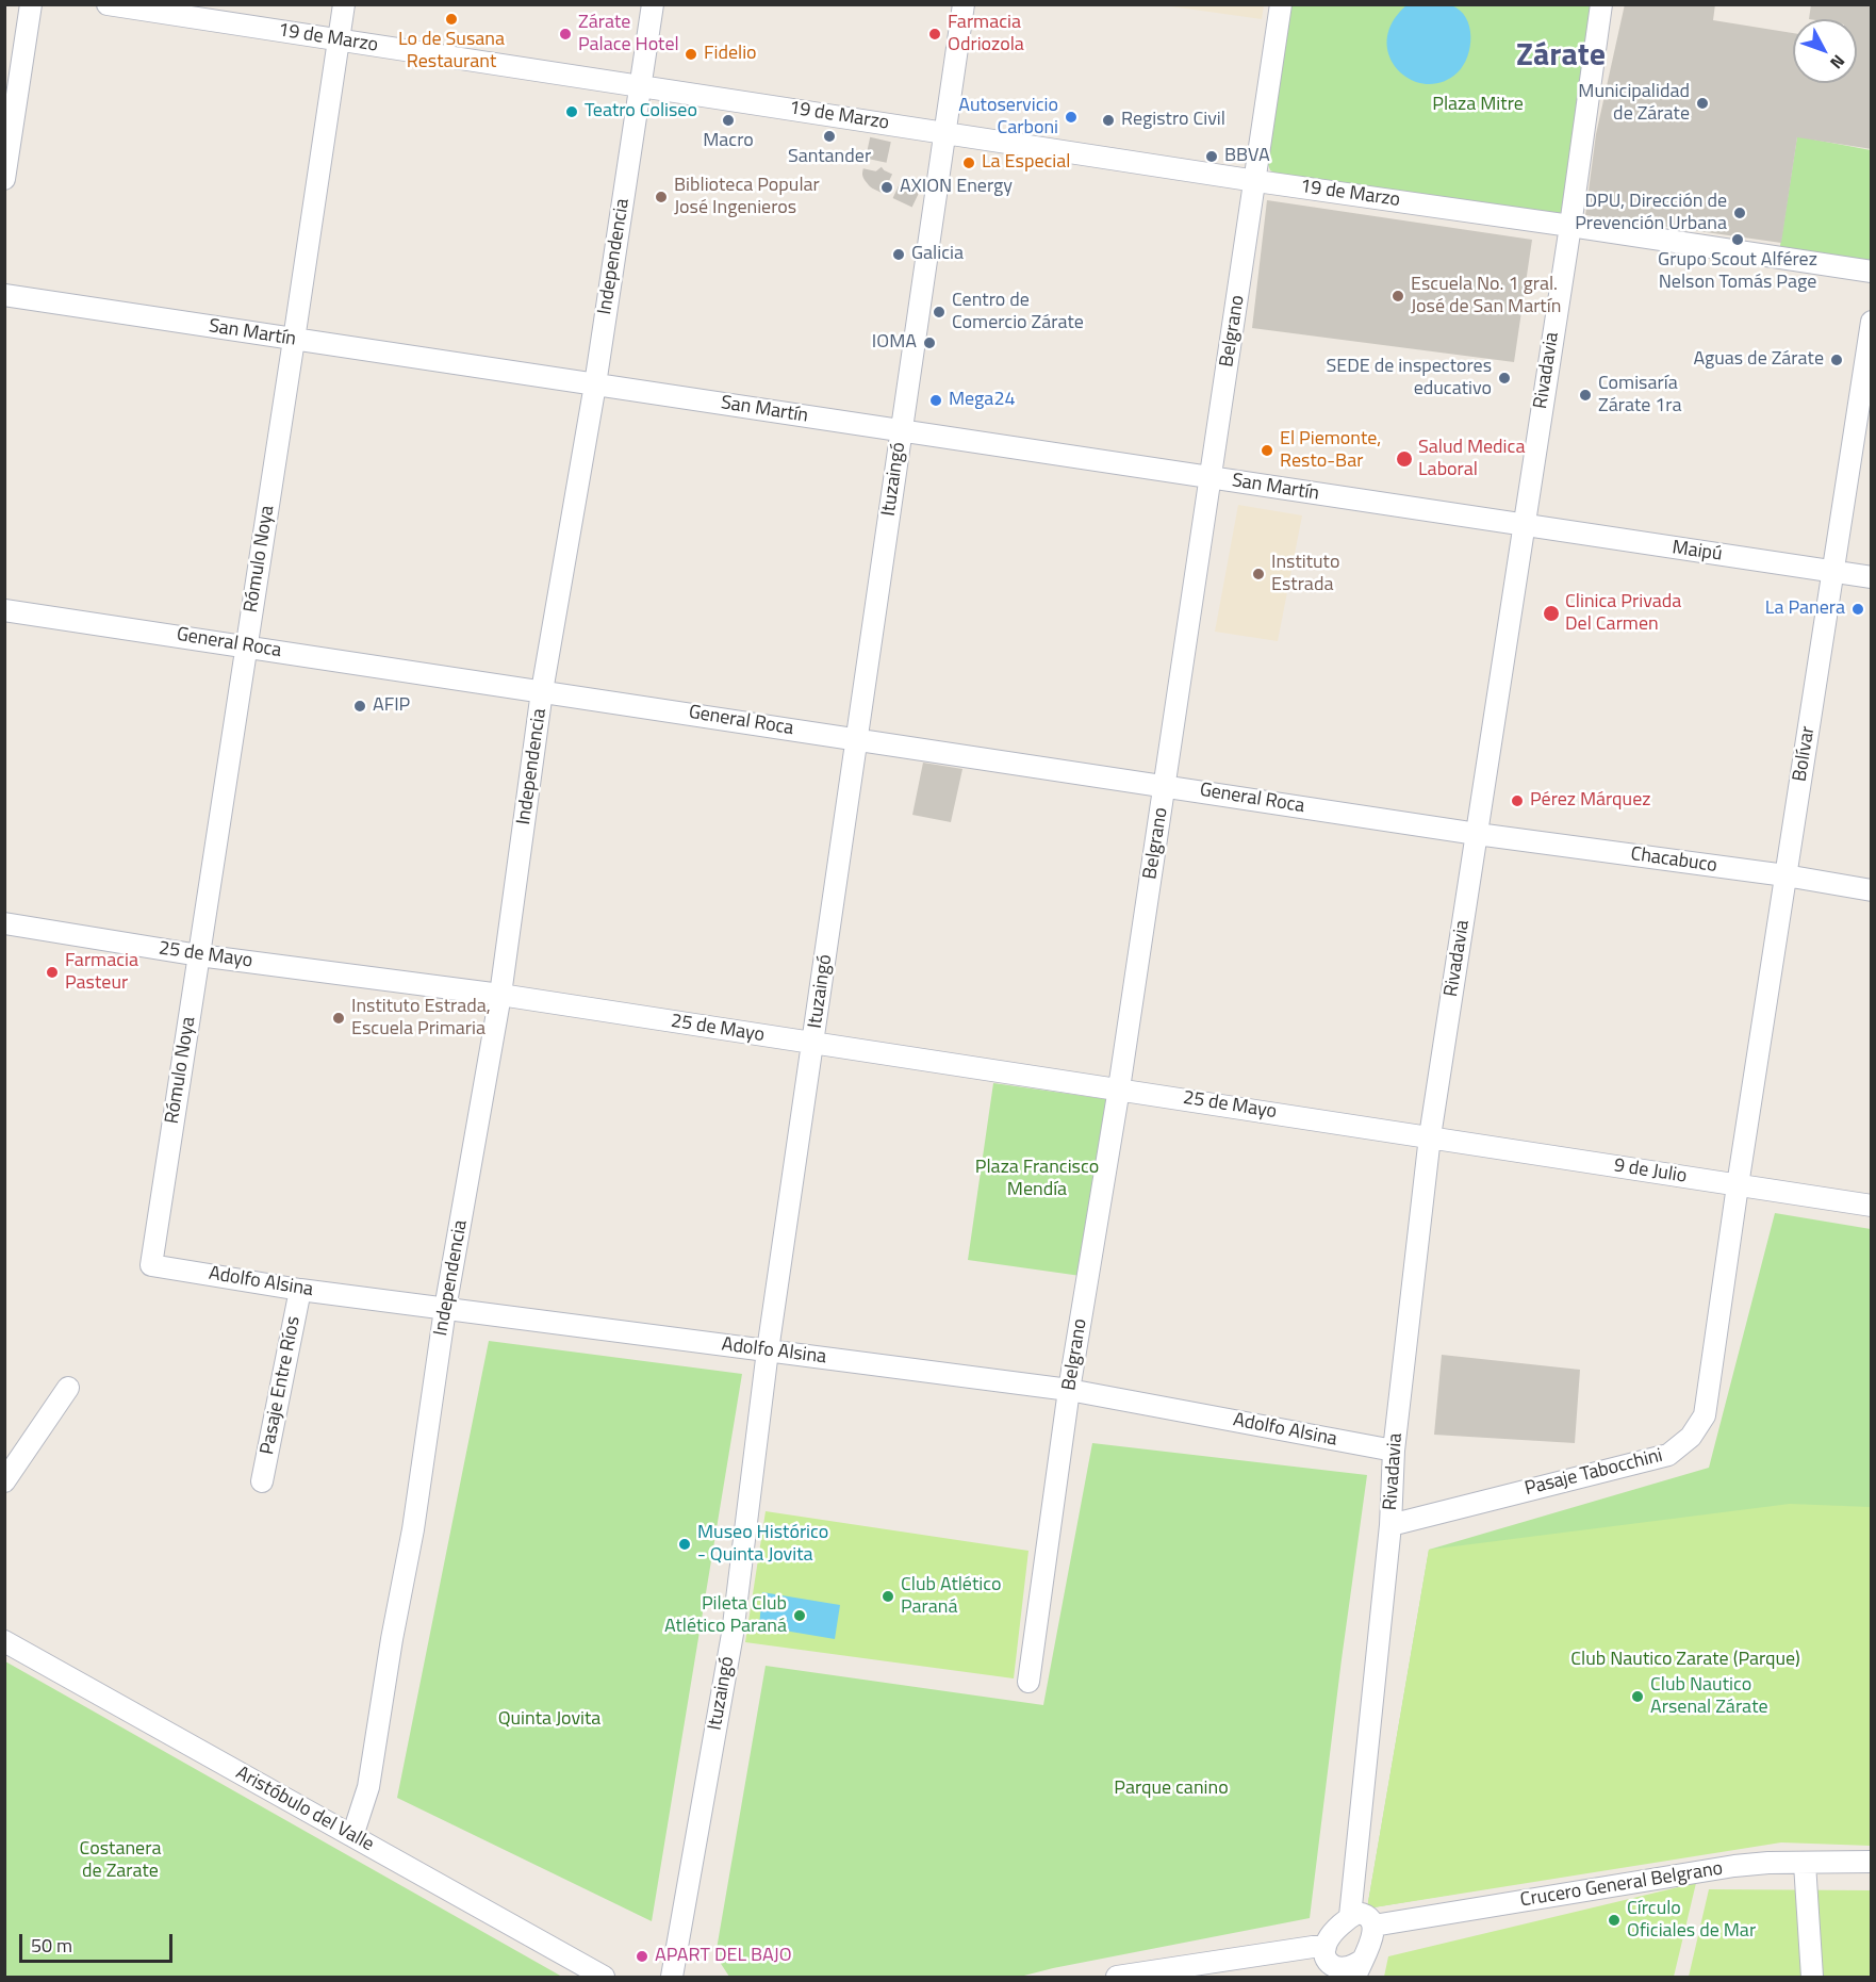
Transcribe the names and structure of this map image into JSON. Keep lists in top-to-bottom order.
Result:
{
  "streets": {
    "street": [
      "19 de Marzo",
      "Independencia",
      "Belgrano",
      "San Martín",
      "Rivadavia",
      "Ituzaingó",
      "Maipú",
      "Rómulo Noya",
      "General Roca",
      "Bolívar",
      "Chacabuco",
      "25 de Mayo",
      "9 de Julio",
      "Adolfo Alsina",
      "Pasaje Entre Ríos",
      "Pasaje Tabocchini",
      "Aristóbulo del Valle",
      "Crucero General Belgrano"
    ]
  },
  "crossings": [
    ["19 de Marzo", "Independencia"],
    ["19 de Marzo", "Belgrano"],
    ["19 de Marzo", "Rivadavia"],
    ["19 de Marzo", "Ituzaingó"],
    ["19 de Marzo", "Rómulo Noya"],
    ["Independencia", "San Martín"],
    ["Independencia", "General Roca"],
    ["Independencia", "25 de Mayo"],
    ["Independencia", "Adolfo Alsina"],
    ["Independencia", "Aristóbulo del Valle"],
    ["Belgrano", "San Martín"],
    ["Belgrano", "General Roca"],
    ["Belgrano", "25 de Mayo"],
    ["Belgrano", "Adolfo Alsina"],
    ["San Martín", "Rivadavia"],
    ["San Martín", "Ituzaingó"],
    ["San Martín", "Maipú"],
    ["San Martín", "Rómulo Noya"],
    ["Rivadavia", "Maipú"],
    ["Rivadavia", "General Roca"],
    ["Rivadavia", "Chacabuco"],
    ["Rivadavia", "25 de Mayo"],
    ["Rivadavia", "9 de Julio"],
    ["Rivadavia", "Adolfo Alsina"],
    ["Rivadavia", "Pasaje Tabocchini"],
    ["Ituzaingó", "General Roca"],
    ["Ituzaingó", "25 de Mayo"],
    ["Ituzaingó", "Adolfo Alsina"],
    ["Maipú", "Bolívar"],
    ["Rómulo Noya", "General Roca"],
    ["Rómulo Noya", "25 de Mayo"],
    ["Rómulo Noya", "Adolfo Alsina"],
    ["General Roca", "Chacabuco"],
    ["Bolívar", "Chacabuco"],
    ["Bolívar", "9 de Julio"],
    ["Bolívar", "Pasaje Tabocchini"],
    ["25 de Mayo", "9 de Julio"],
    ["9 de Julio", "Pasaje Tabocchini"],
    ["Adolfo Alsina", "Pasaje Entre Ríos"]
  ],
  "districts": ["Zárate"],
  "parks": [
    "Plaza Mitre",
    "Plaza Francisco Mendía",
    "Club Nautico Zarate (Parque)",
    "Quinta Jovita",
    "Parque canino",
    "Costanera de Zarate"
  ],
  "places": [
    "Lo de Susana Restaurant",
    "Zárate Palace Hotel",
    "Farmacia Odriozola",
    "Fidelio",
    "Municipalidad de Zárate",
    "Teatro Coliseo",
    "Autoservicio Carboni",
    "Macro",
    "Registro Civil",
    "Santander",
    "BBVA",
    "La Especial",
    "AXION Energy",
    "Biblioteca Popular José Ingenieros",
    "DPU, Dirección de Prevención Urbana",
    "Grupo Scout Alférez Nelson Tomás Page",
    "Galicia",
    "Escuela No. 1 gral. José de San Martín",
    "Centro de Comercio Zárate",
    "IOMA",
    "Aguas de Zárate",
    "SEDE de inspectores educativo",
    "Comisaría Zárate 1ra",
    "Mega24",
    "El Piemonte, Resto-Bar",
    "Salud Medica Laboral",
    "Instituto Estrada",
    "La Panera",
    "Clinica Privada Del Carmen",
    "AFIP",
    "Pérez Márquez",
    "Farmacia Pasteur",
    "Instituto Estrada, Escuela Primaria",
    "Museo Histórico - Quinta Jovita",
    "Club Atlético Paraná",
    "Pileta Club Atlético Paraná",
    "Club Nautico Arsenal Zárate",
    "Círculo Oficiales de Mar",
    "APART DEL BAJO"
  ],
  "scale_bar": "50 m",
  "north": "bottom right"
}
